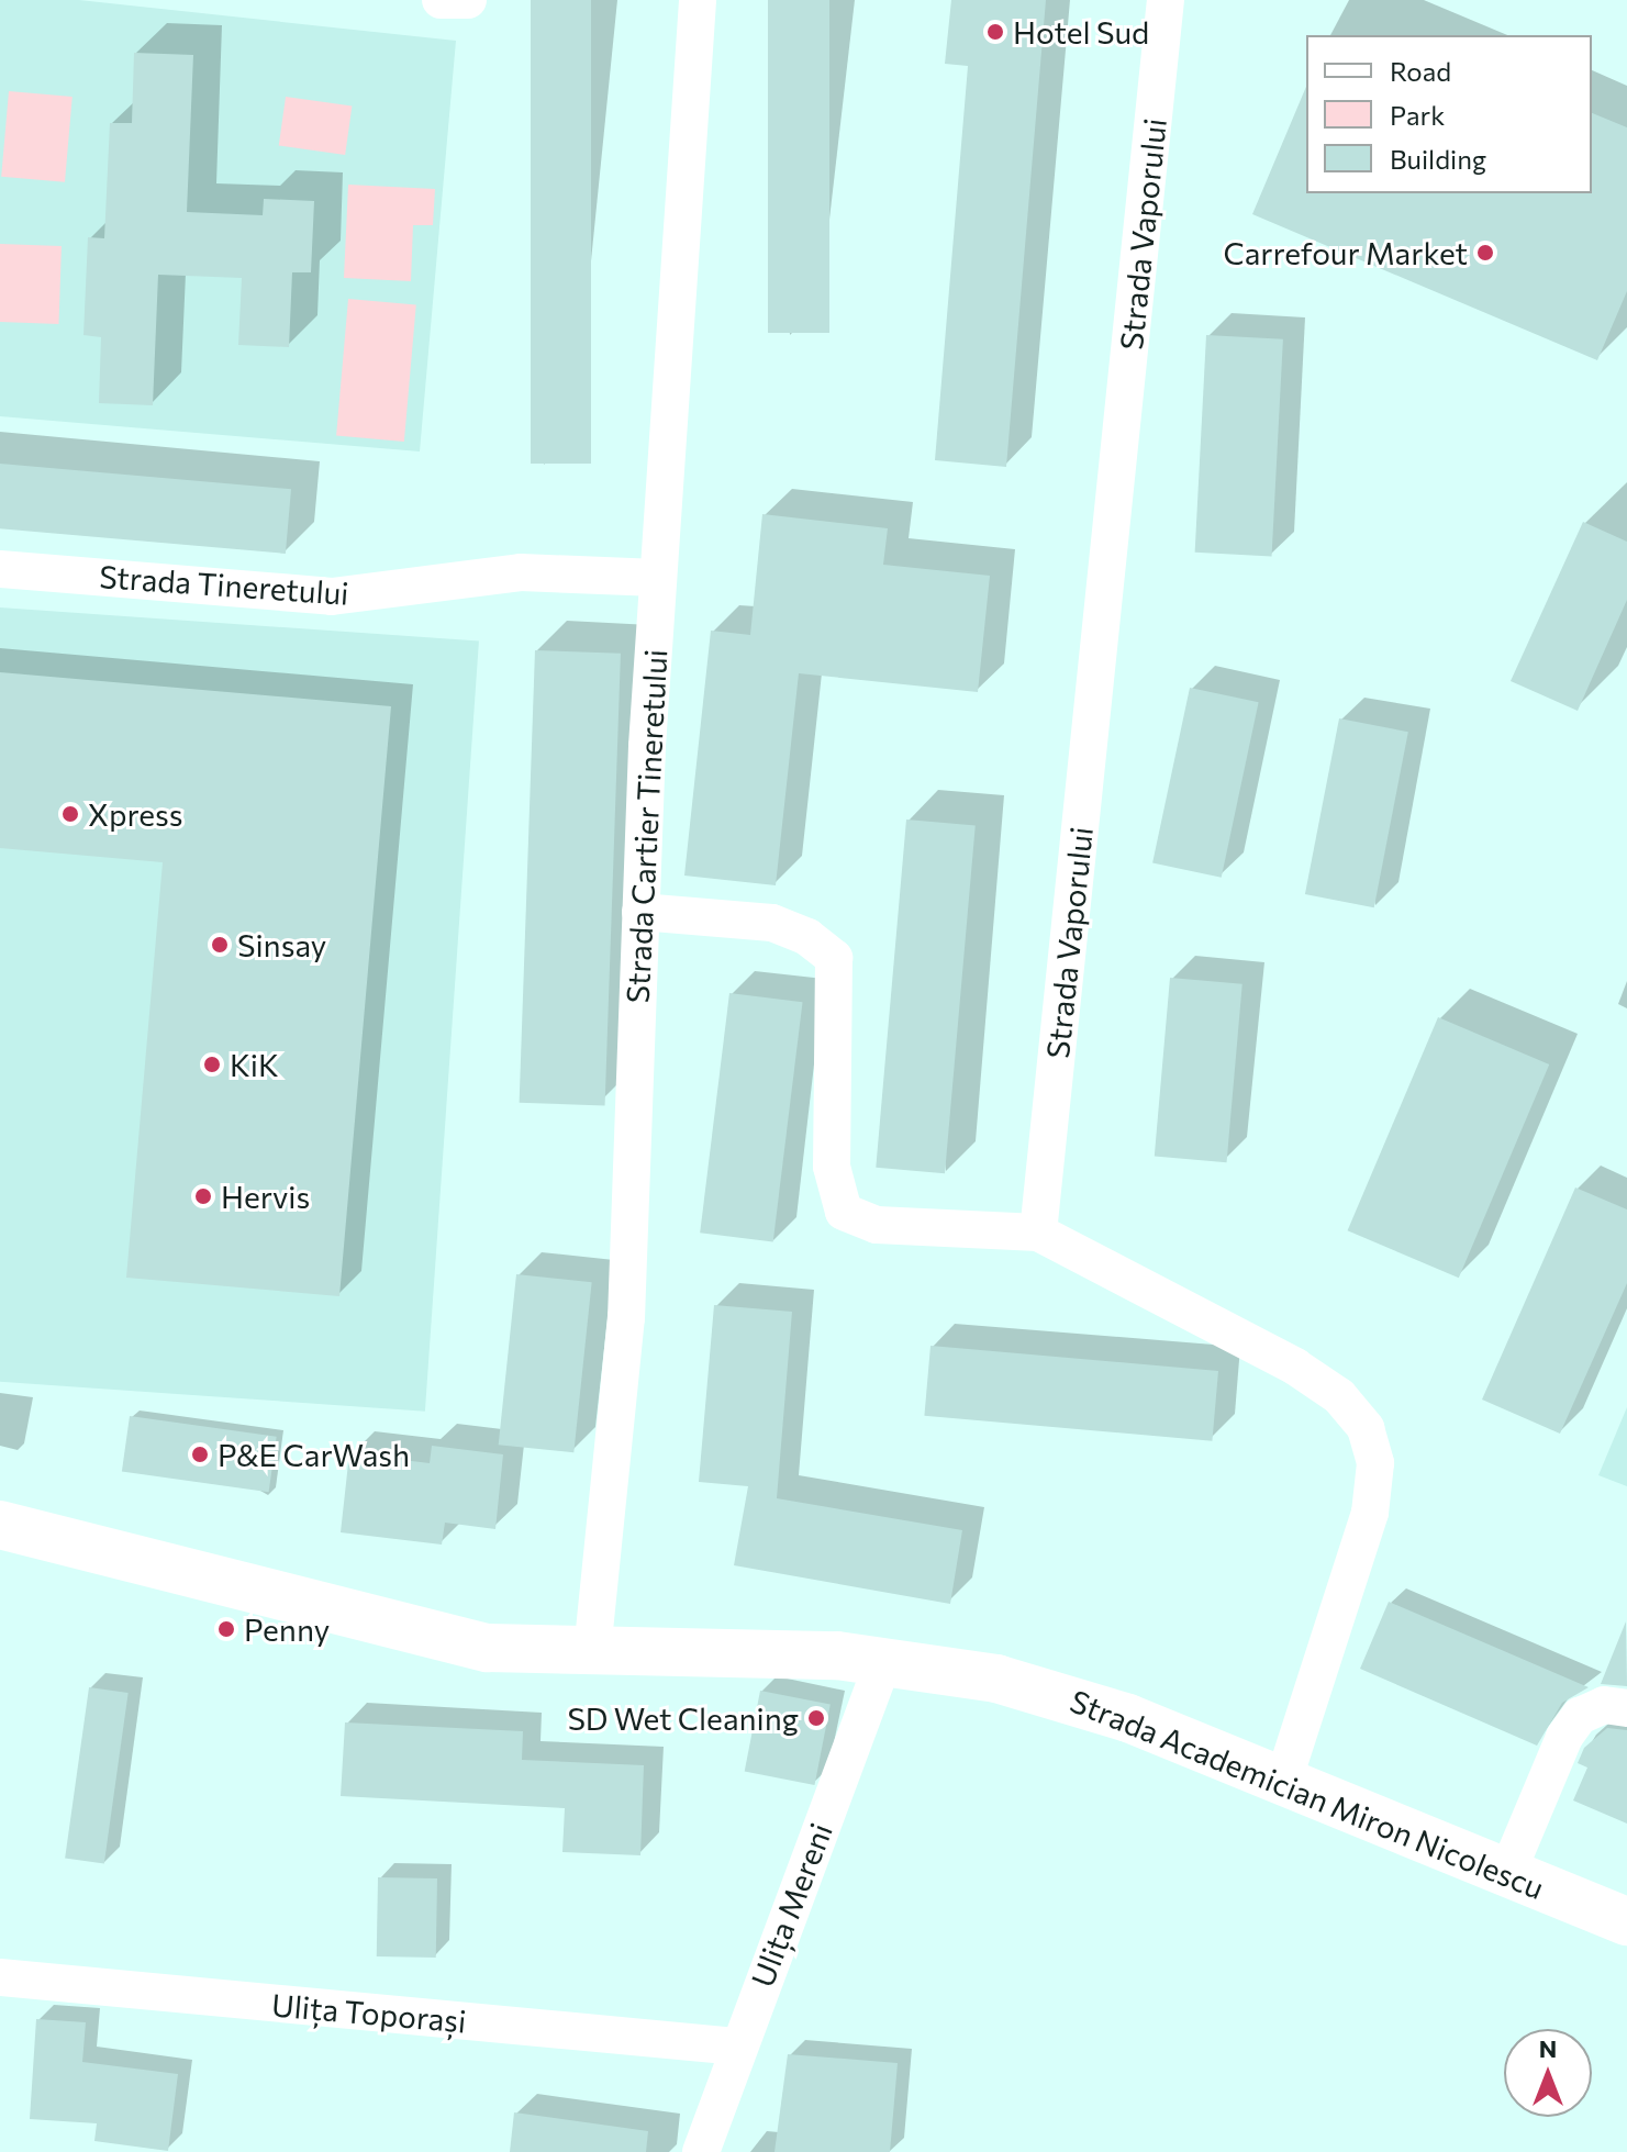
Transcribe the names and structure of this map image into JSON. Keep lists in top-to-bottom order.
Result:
{
  "streets": {
    "street": [
      "Strada Vaporului",
      "Strada Tineretului",
      "Strada Cartier Tineretului",
      "Strada Academician Miron Nicolescu",
      "Ulița Mereni",
      "Ulița Toporași"
    ]
  },
  "crossings": [
    ["Strada Tineretului", "Strada Cartier Tineretului"],
    ["Strada Cartier Tineretului", "Strada Academician Miron Nicolescu"],
    ["Strada Academician Miron Nicolescu", "Ulița Mereni"],
    ["Ulița Mereni", "Ulița Toporași"]
  ],
  "places": [
    "Hotel Sud",
    "Carrefour Market",
    "Xpress",
    "Sinsay",
    "KiK",
    "Hervis",
    "P&E CarWash",
    "Penny",
    "SD Wet Cleaning"
  ],
  "legend": ["Road", "Park", "Building"],
  "north": "top"
}
